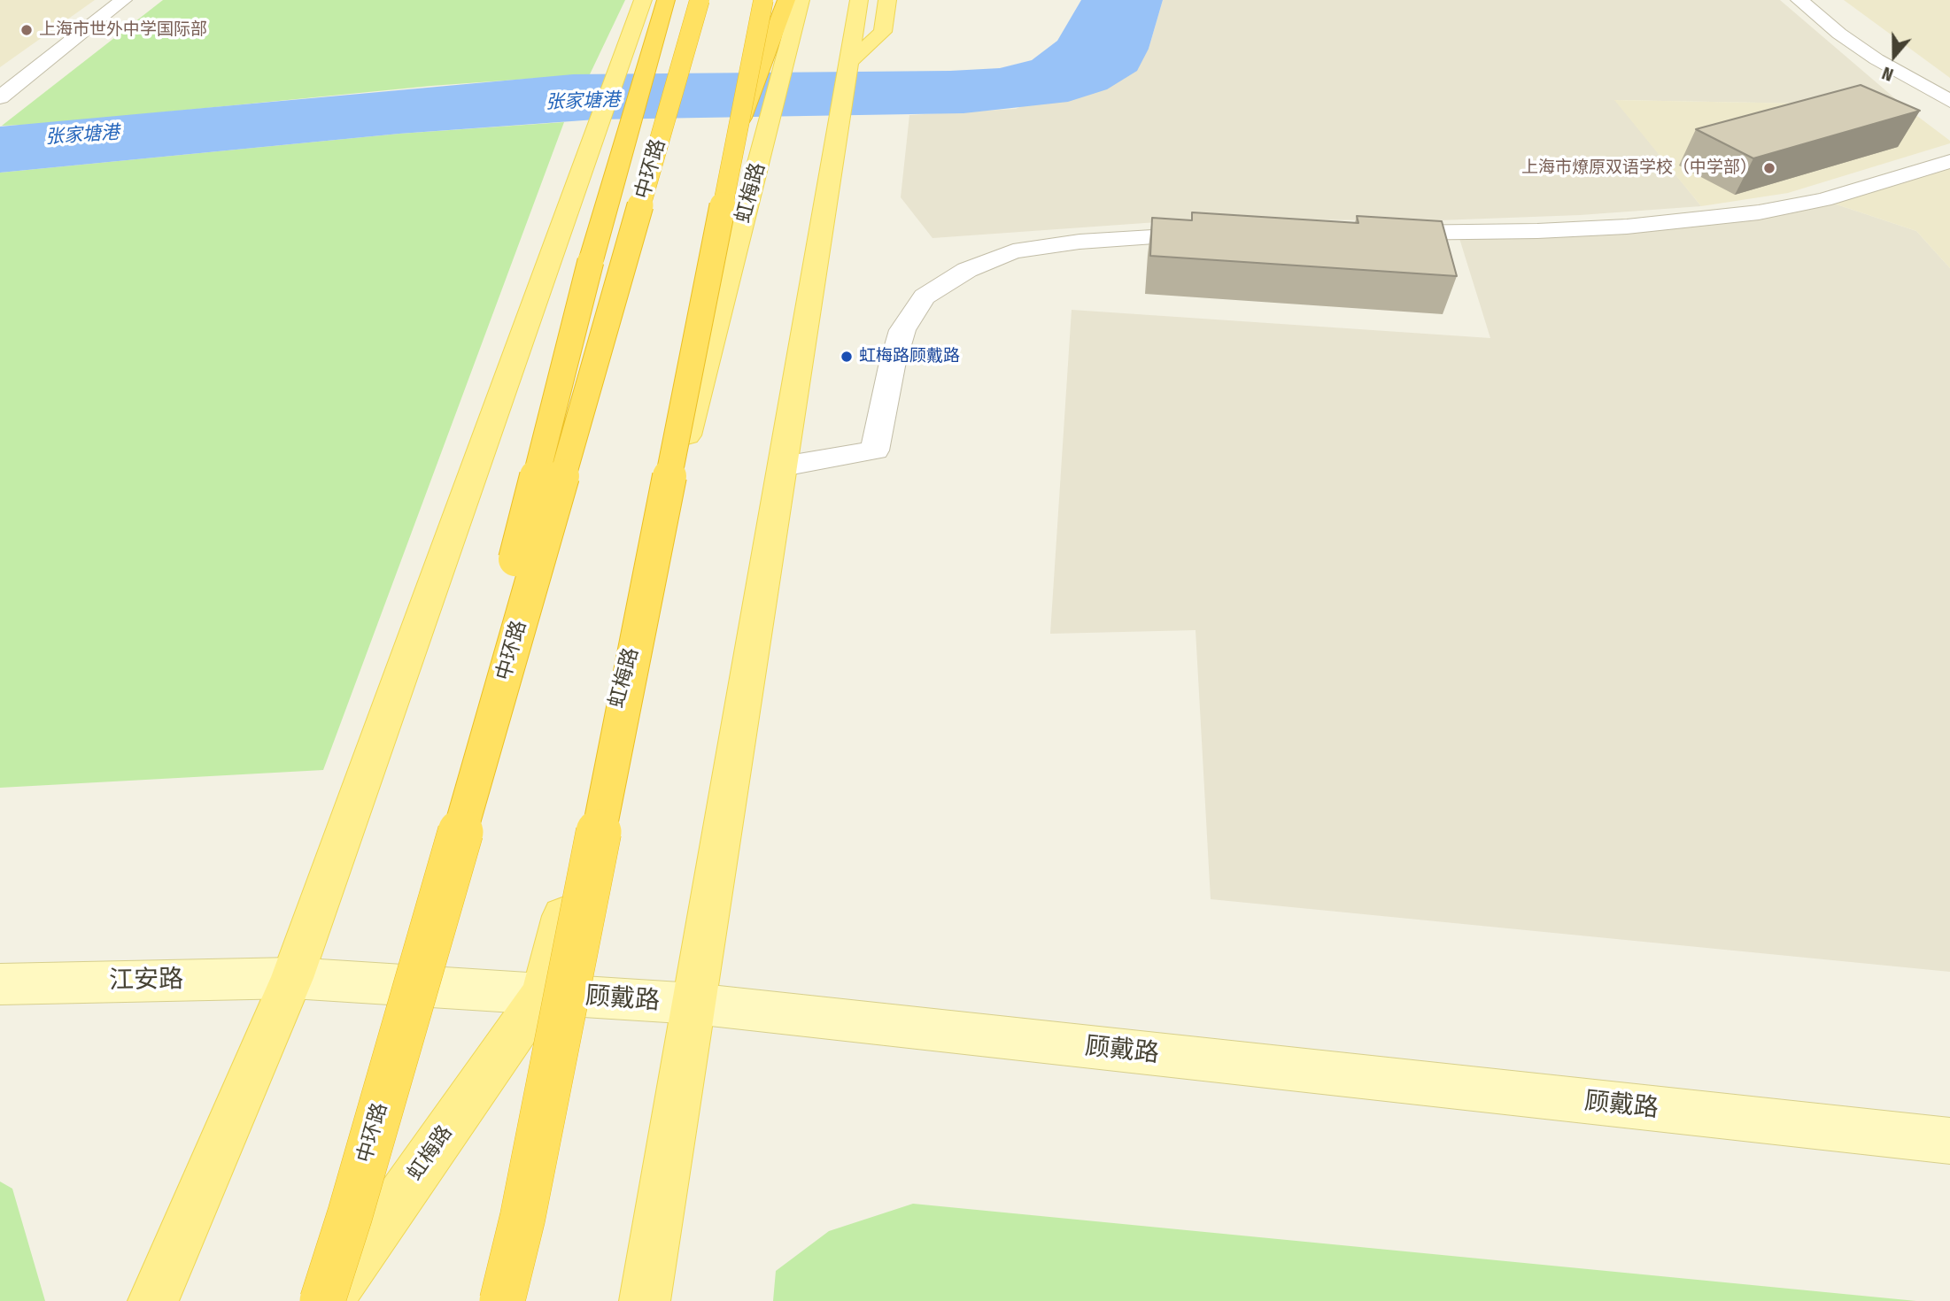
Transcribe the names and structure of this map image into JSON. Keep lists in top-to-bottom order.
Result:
{
  "streets": {
    "highway": ["中环路"],
    "main road": ["虹梅路", "江安路", "顾戴路"]
  },
  "crossings": [
    ["虹梅路", "顾戴路"],
    ["江安路", "顾戴路"]
  ],
  "water": ["张家塘港"],
  "places": ["上海市世外中学国际部", "上海市燎原双语学校（中学部）", "虹梅路顾戴路"],
  "north": "bottom"
}
